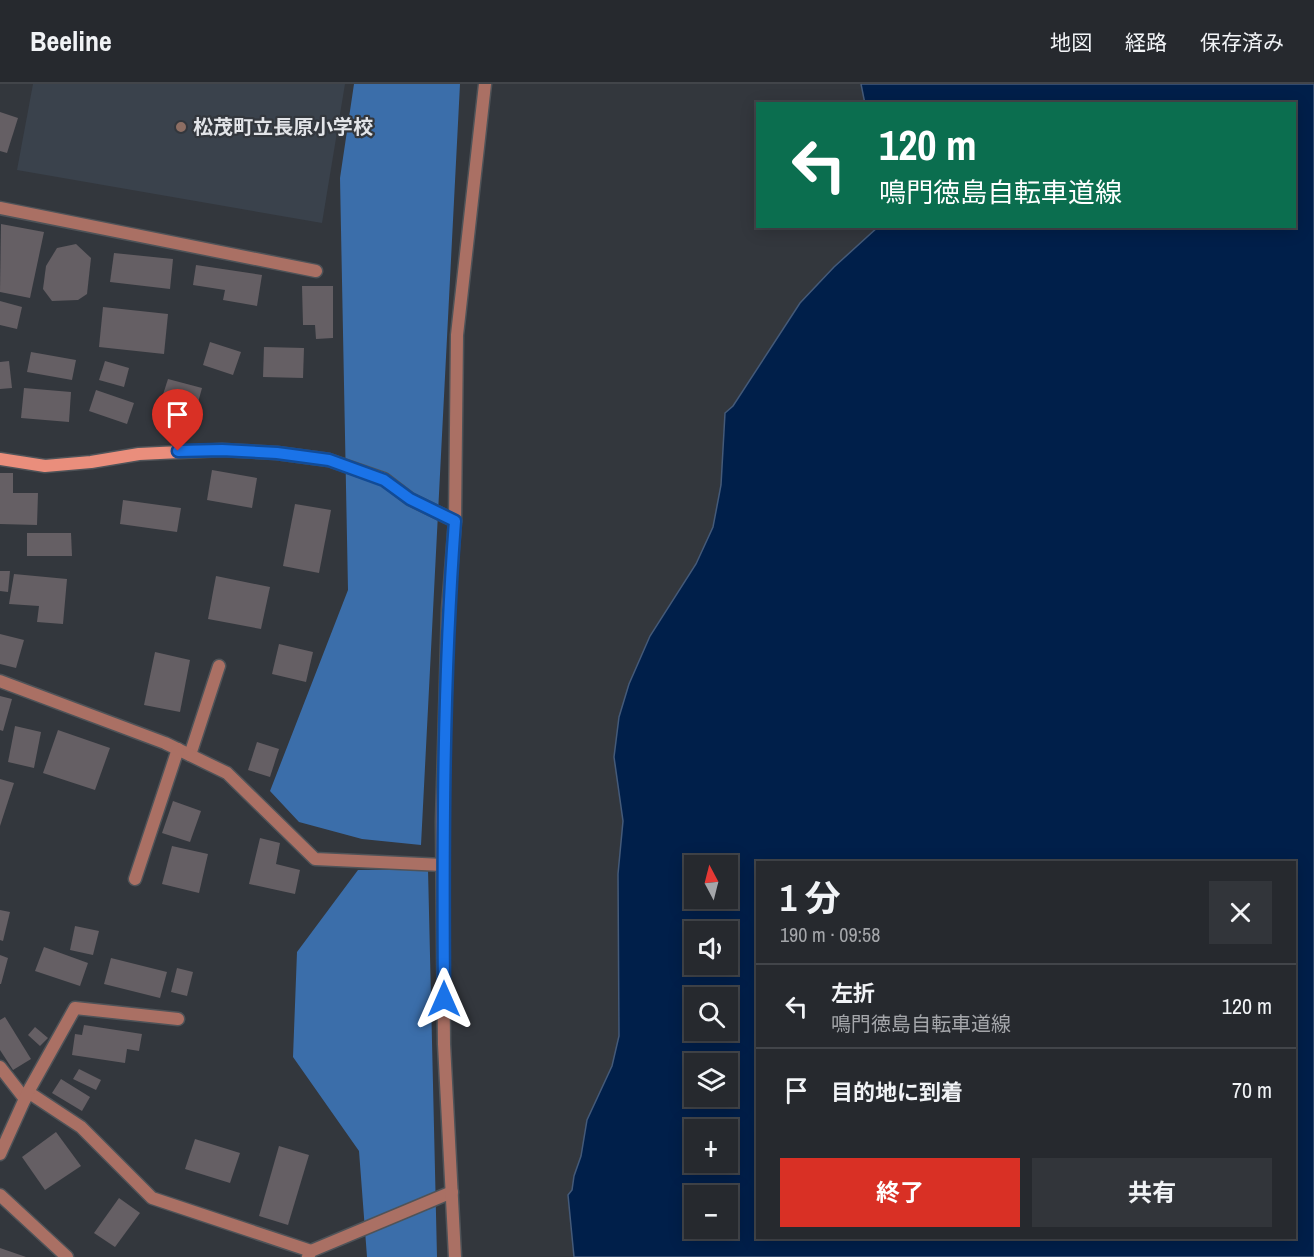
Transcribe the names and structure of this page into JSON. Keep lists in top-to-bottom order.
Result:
{
  "places": ["松茂町立長原小学校"],
  "north": "top",
  "page": {
    "header": "Beeline",
    "nav": ["地図", "経路", "保存済み"],
    "turn": ["120 m", "鳴門徳島自転車道線"],
    "map_buttons": ["+", "−"],
    "heading": ["1 分", "190 m · 09:58"],
    "list": [
      {
        "name": "左折",
        "note": "鳴門徳島自転車道線",
        "value": "120 m"
      },
      {
        "name": "目的地に到着",
        "value": "70 m"
      }
    ],
    "buttons": ["終了", "共有"]
  }
}
